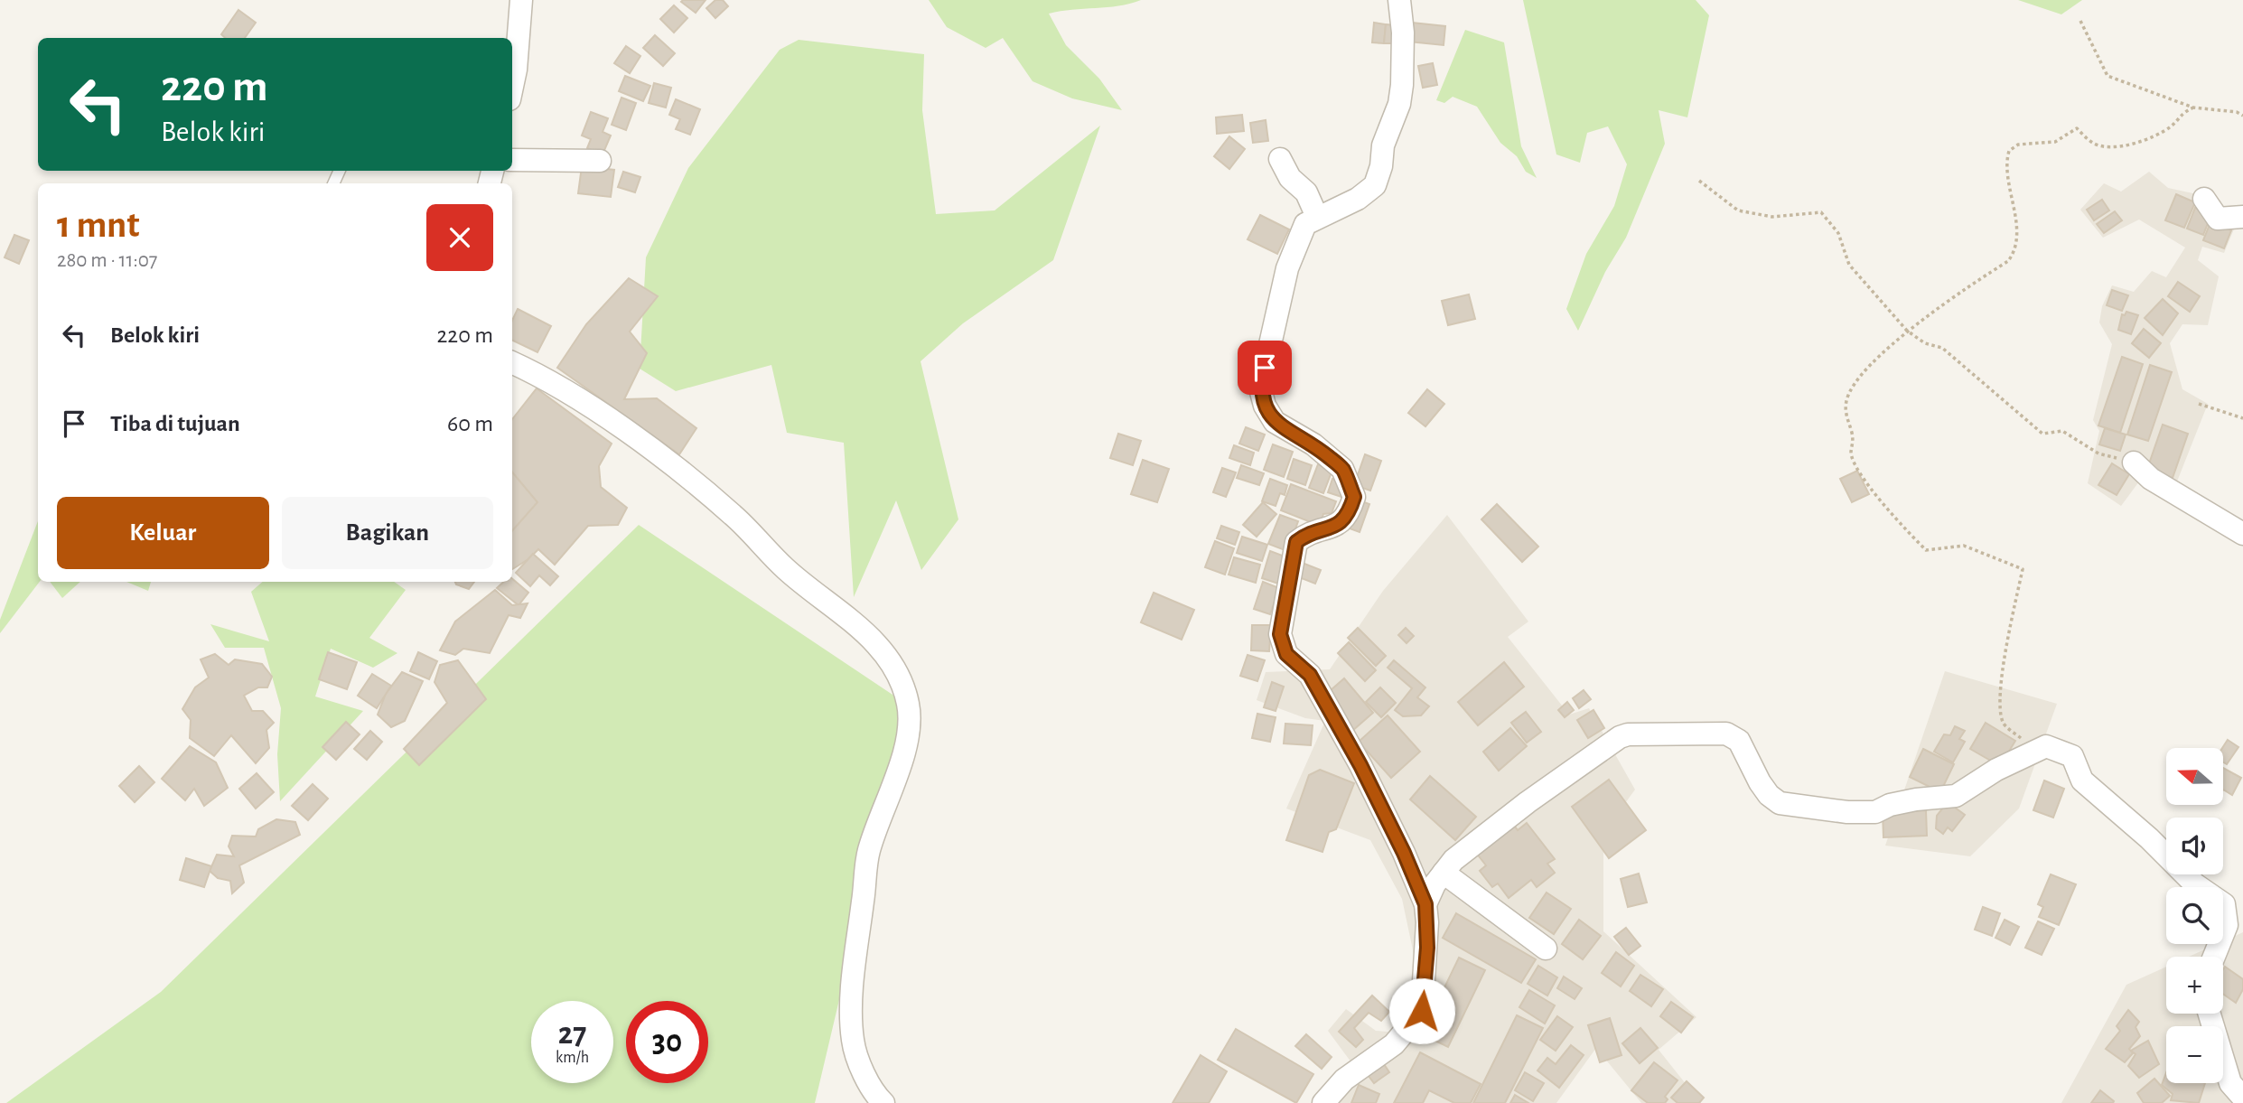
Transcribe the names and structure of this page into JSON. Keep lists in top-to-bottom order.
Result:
{
  "north": "left",
  "page": {
    "turn": ["220 m", "Belok kiri"],
    "heading": ["1 mnt", "280 m · 11:07"],
    "list": [
      {
        "name": "Belok kiri",
        "value": "220 m"
      },
      {
        "name": "Tiba di tujuan",
        "value": "60 m"
      }
    ],
    "buttons": ["Keluar", "Bagikan"],
    "map_buttons": ["+", "−"],
    "speed": "27 km/h",
    "limit": "30"
  }
}
